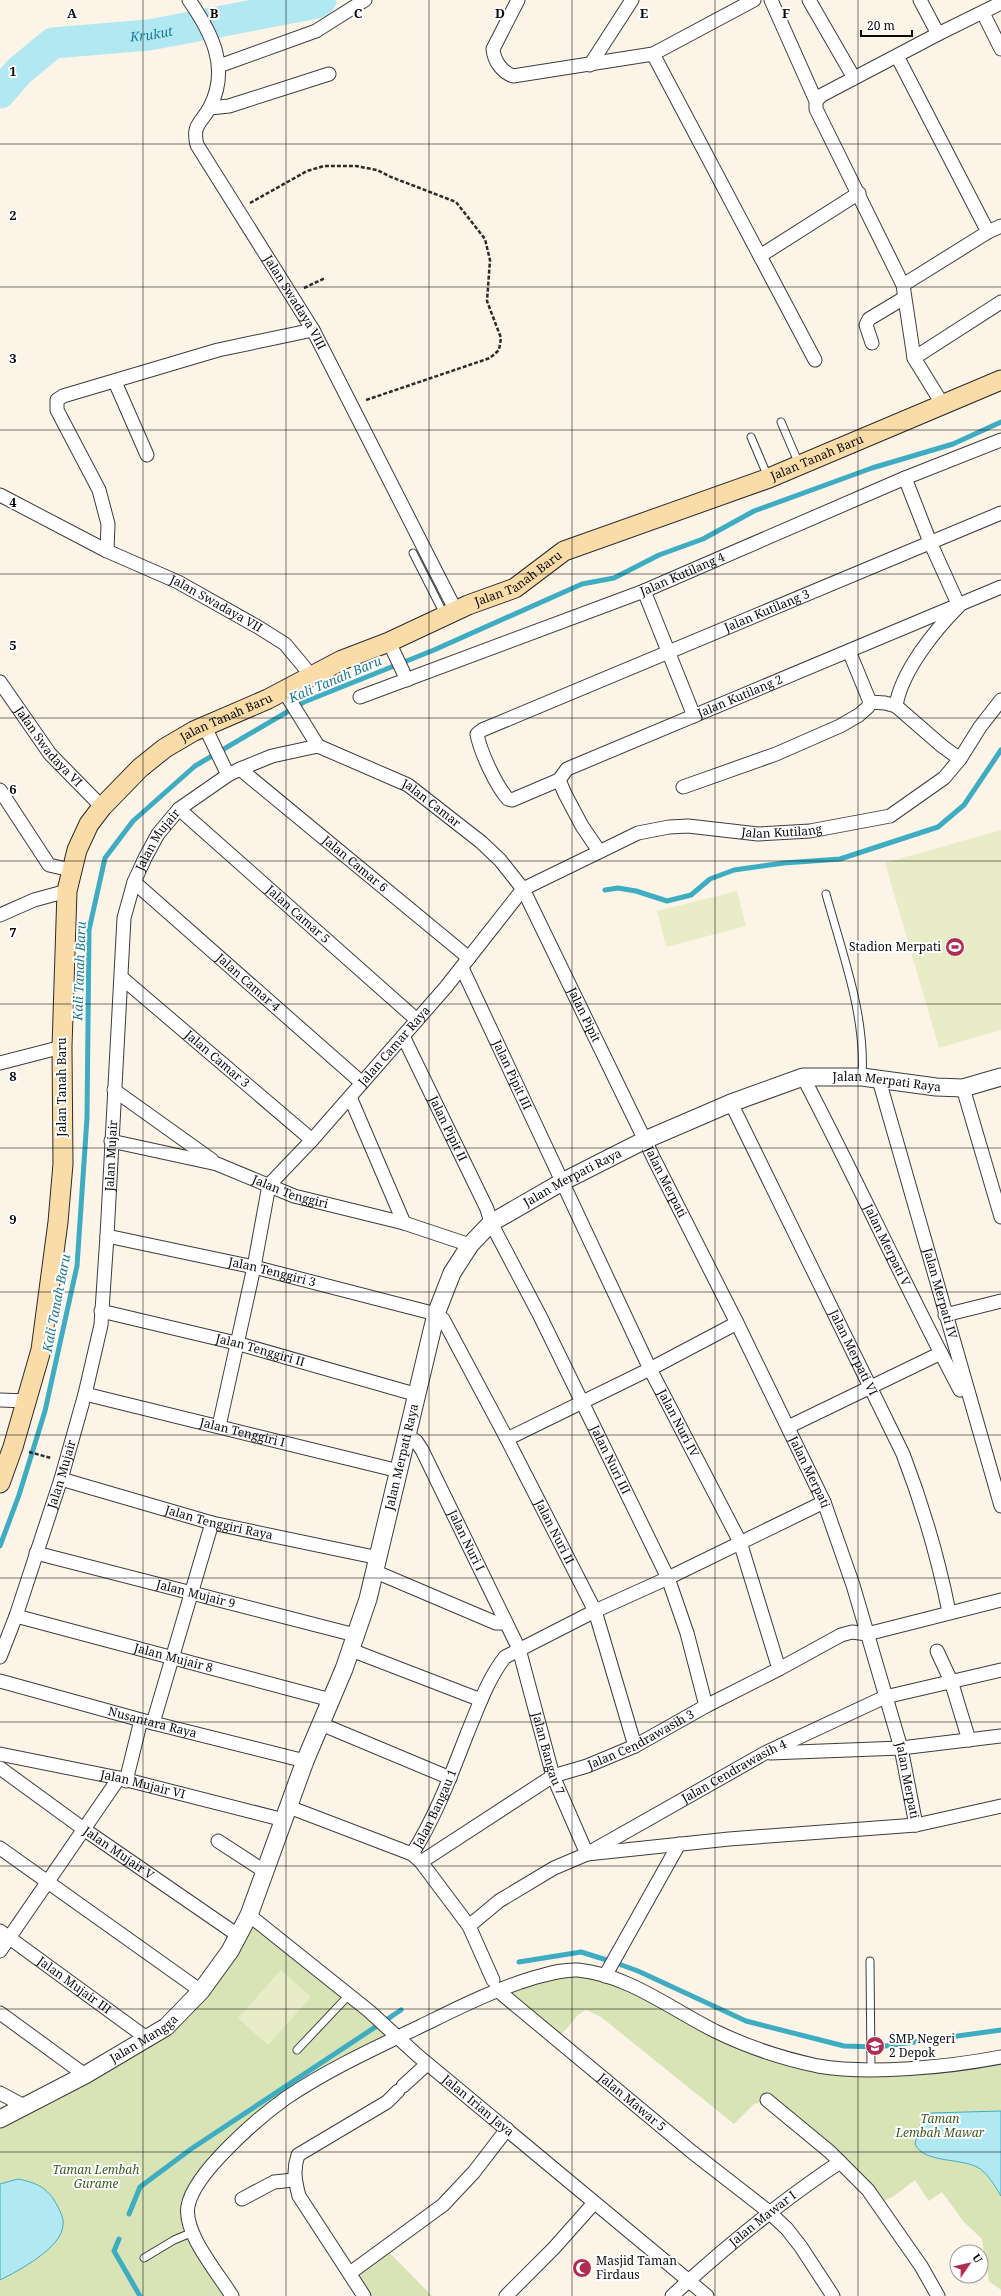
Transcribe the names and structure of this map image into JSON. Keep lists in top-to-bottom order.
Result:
{
  "streets": {
    "main road": ["Jalan Tanah Baru"],
    "street": [
      "Jalan Swadaya VIII",
      "Jalan Kutilang 4",
      "Jalan Swadaya VII",
      "Jalan Kutilang 3",
      "Jalan Kutilang 2",
      "Jalan Swadaya VI",
      "Jalan Camar",
      "Jalan Kutilang",
      "Jalan Mujair",
      "Jalan Camar 6",
      "Jalan Camar 5",
      "Jalan Camar 4",
      "Jalan Pipit",
      "Jalan Camar Raya",
      "Jalan Camar 3",
      "Jalan Pipit III",
      "Jalan Merpati Raya",
      "Jalan Pipit II",
      "Jalan Merpati",
      "Jalan Tenggiri",
      "Jalan Merpati V",
      "Jalan Tenggiri 3",
      "Jalan Merpati IV",
      "Jalan Tenggiri II",
      "Jalan Merpati VI",
      "Jalan Nuri IV",
      "Jalan Tenggiri I",
      "Jalan Nuri III",
      "Jalan Tenggiri Raya",
      "Jalan Nuri II",
      "Jalan Nuri I",
      "Jalan Mujair 9",
      "Jalan Mujair 8",
      "Nusantara Raya",
      "Jalan Cendrawasih 3",
      "Jalan Bangau 7",
      "Jalan Cendrawasih 4",
      "Jalan Mujair VI",
      "Jalan Bangau 1",
      "Jalan Mujair V",
      "Jalan Mujair III",
      "Jalan Mangga",
      "Jalan Mawar 5",
      "Jalan Irian Jaya",
      "Jalan Mawar I"
    ]
  },
  "crossings": [
    ["Jalan Swadaya VIII", "Jalan Tanah Baru"],
    ["Jalan Tanah Baru", "Jalan Swadaya VII"],
    ["Jalan Tanah Baru", "Jalan Swadaya VI"],
    ["Jalan Kutilang 3", "Jalan Kutilang 2"],
    ["Jalan Camar", "Jalan Kutilang"],
    ["Jalan Camar", "Jalan Mujair"],
    ["Jalan Camar", "Jalan Pipit"],
    ["Jalan Camar", "Jalan Camar Raya"],
    ["Jalan Kutilang", "Jalan Pipit"],
    ["Jalan Kutilang", "Jalan Camar Raya"],
    ["Jalan Mujair", "Jalan Camar 6"],
    ["Jalan Mujair", "Jalan Camar 5"],
    ["Jalan Mujair", "Jalan Camar 4"],
    ["Jalan Mujair", "Jalan Camar 3"],
    ["Jalan Mujair", "Jalan Tenggiri"],
    ["Jalan Mujair", "Jalan Tenggiri 3"],
    ["Jalan Mujair", "Jalan Tenggiri II"],
    ["Jalan Mujair", "Jalan Tenggiri I"],
    ["Jalan Mujair", "Jalan Tenggiri Raya"],
    ["Jalan Mujair", "Jalan Mujair 9"],
    ["Jalan Mujair", "Jalan Mujair 8"],
    ["Jalan Camar 6", "Jalan Camar Raya"],
    ["Jalan Camar 6", "Jalan Pipit III"],
    ["Jalan Camar 5", "Jalan Camar Raya"],
    ["Jalan Camar 4", "Jalan Camar Raya"],
    ["Jalan Pipit", "Jalan Camar Raya"],
    ["Jalan Pipit", "Jalan Merpati Raya"],
    ["Jalan Pipit", "Jalan Merpati"],
    ["Jalan Camar Raya", "Jalan Camar 3"],
    ["Jalan Camar Raya", "Jalan Pipit III"],
    ["Jalan Camar Raya", "Jalan Pipit II"],
    ["Jalan Camar Raya", "Jalan Tenggiri"],
    ["Jalan Pipit III", "Jalan Merpati Raya"],
    ["Jalan Pipit III", "Jalan Nuri IV"],
    ["Jalan Merpati Raya", "Jalan Pipit II"],
    ["Jalan Merpati Raya", "Jalan Merpati"],
    ["Jalan Merpati Raya", "Jalan Tenggiri"],
    ["Jalan Merpati Raya", "Jalan Merpati V"],
    ["Jalan Merpati Raya", "Jalan Tenggiri 3"],
    ["Jalan Merpati Raya", "Jalan Merpati IV"],
    ["Jalan Merpati Raya", "Jalan Tenggiri II"],
    ["Jalan Merpati Raya", "Jalan Merpati VI"],
    ["Jalan Merpati Raya", "Jalan Nuri IV"],
    ["Jalan Merpati Raya", "Jalan Tenggiri I"],
    ["Jalan Merpati Raya", "Jalan Nuri III"],
    ["Jalan Merpati Raya", "Jalan Tenggiri Raya"],
    ["Jalan Merpati Raya", "Jalan Nuri II"],
    ["Jalan Merpati Raya", "Jalan Nuri I"],
    ["Jalan Merpati Raya", "Jalan Mujair 9"],
    ["Jalan Merpati Raya", "Jalan Mujair 8"],
    ["Jalan Merpati Raya", "Jalan Mangga"],
    ["Jalan Pipit II", "Jalan Nuri III"],
    ["Jalan Merpati", "Jalan Cendrawasih 3"],
    ["Jalan Merpati", "Jalan Cendrawasih 4"],
    ["Jalan Merpati", "Jalan Bangau 1"],
    ["Jalan Merpati V", "Jalan Merpati IV"],
    ["Jalan Tenggiri 3", "Jalan Nuri II"],
    ["Jalan Merpati VI", "Jalan Cendrawasih 3"],
    ["Jalan Nuri IV", "Jalan Cendrawasih 3"],
    ["Jalan Nuri IV", "Jalan Bangau 1"],
    ["Jalan Nuri III", "Jalan Cendrawasih 3"],
    ["Jalan Nuri III", "Jalan Bangau 1"],
    ["Jalan Tenggiri Raya", "Jalan Nuri I"],
    ["Jalan Nuri II", "Jalan Cendrawasih 3"],
    ["Jalan Nuri II", "Jalan Bangau 1"],
    ["Jalan Nuri I", "Jalan Bangau 7"],
    ["Jalan Nuri I", "Jalan Bangau 1"],
    ["Jalan Mujair 9", "Jalan Bangau 1"],
    ["Nusantara Raya", "Jalan Mangga"],
    ["Jalan Cendrawasih 3", "Jalan Bangau 7"],
    ["Jalan Cendrawasih 3", "Jalan Bangau 1"],
    ["Jalan Bangau 7", "Jalan Cendrawasih 4"],
    ["Jalan Bangau 7", "Jalan Bangau 1"],
    ["Jalan Mujair VI", "Jalan Bangau 1"],
    ["Jalan Mujair VI", "Jalan Mangga"],
    ["Jalan Bangau 1", "Jalan Mangga"],
    ["Jalan Mujair V", "Jalan Mangga"],
    ["Jalan Mujair III", "Jalan Mangga"],
    ["Jalan Mangga", "Jalan Irian Jaya"],
    ["Jalan Mawar 5", "Jalan Mawar I"],
    ["Jalan Irian Jaya", "Jalan Mawar I"]
  ],
  "water": ["Krukut", "Kali Tanah Baru"],
  "parks": ["Taman Lembah Mawar", "Taman Lembah Gurame"],
  "places": {
    "sports": ["Stadion Merpati"],
    "school or university": ["SMP Negeri 2 Depok"],
    "mosque": ["Masjid Taman Firdaus"]
  },
  "scale_bar": "20 m",
  "north": "top right",
  "grid": {
    "columns": [
      "A",
      "B",
      "C",
      "D",
      "E",
      "F"
    ],
    "rows": [
      "1",
      "2",
      "3",
      "4",
      "5",
      "6",
      "7",
      "8",
      "9"
    ]
  }
}
